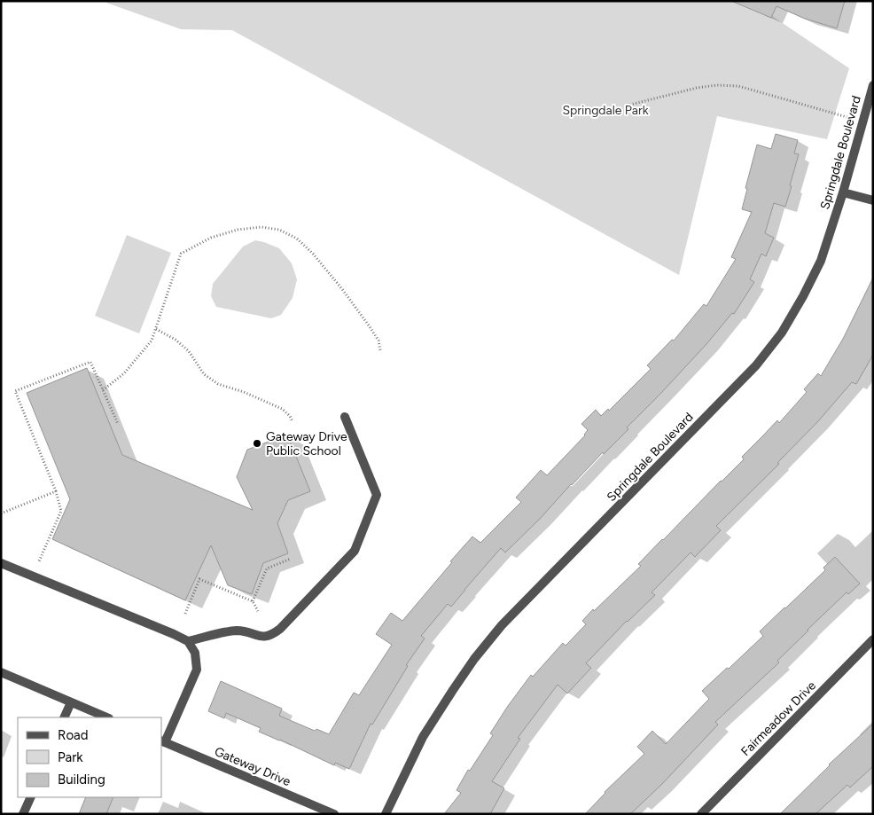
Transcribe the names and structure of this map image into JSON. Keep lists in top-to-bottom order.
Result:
{
  "streets": {
    "street": ["Springdale Boulevard", "Fairmeadow Drive", "Gateway Drive"]
  },
  "parks": ["Springdale Park"],
  "places": ["Gateway Drive Public School"],
  "legend": ["Road", "Park", "Building"]
}
